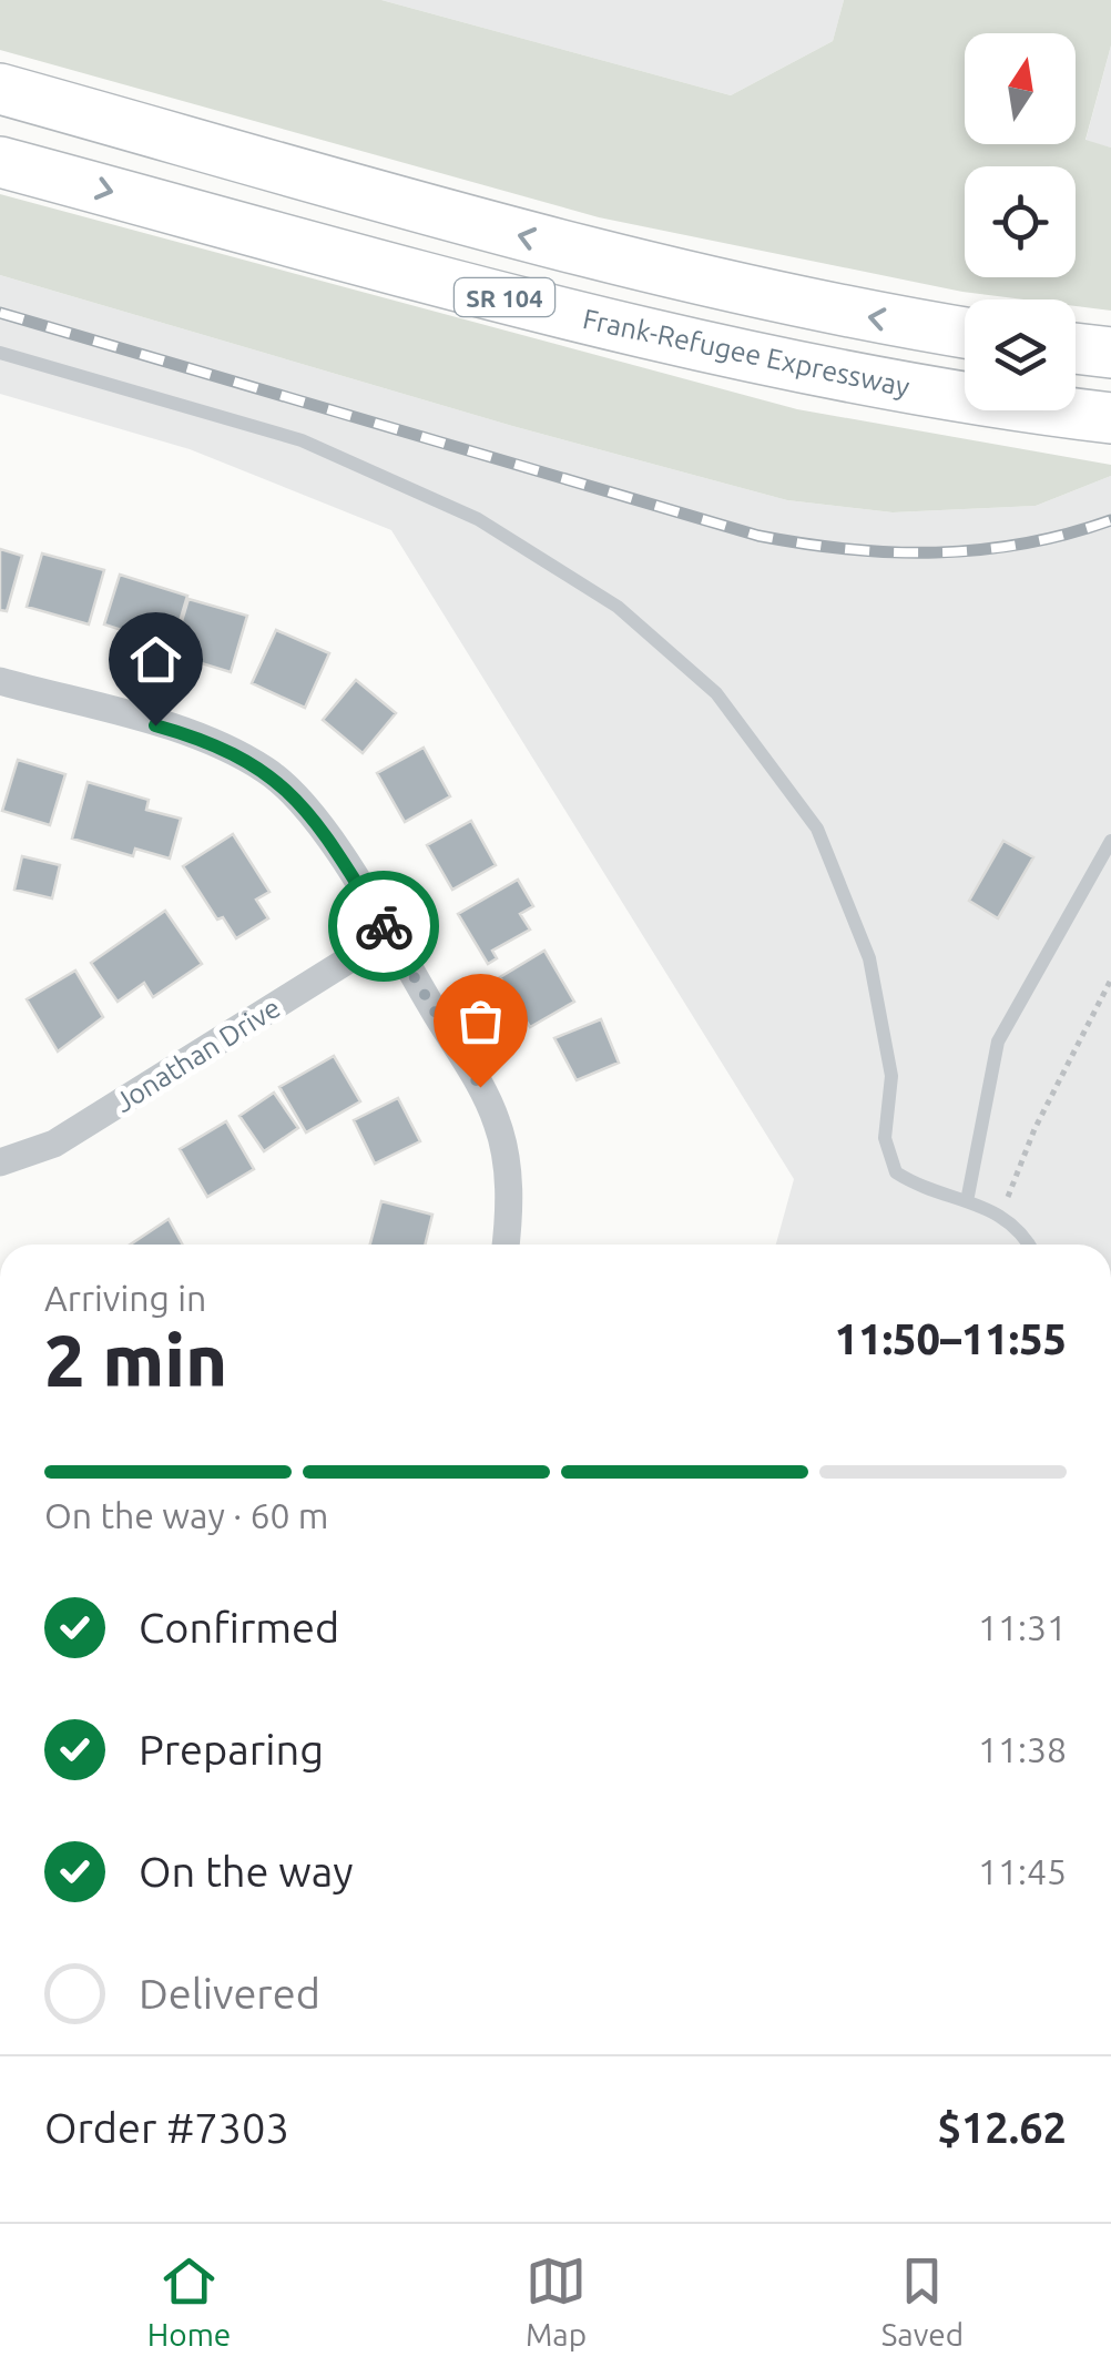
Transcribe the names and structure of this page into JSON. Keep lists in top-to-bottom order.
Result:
{
  "streets": {
    "highway": ["SR 104", "Frank-Refugee Expressway"],
    "street": ["Jonathan Drive"]
  },
  "north": "top",
  "page": {
    "heading": ["2 min", "Arriving in", "11:50–11:55"],
    "panel": ["Order #7303", "$12.62"],
    "bar": "On the way · 60 m",
    "list": [
      ["Confirmed", "11:31"],
      ["Preparing", "11:38"],
      ["On the way", "11:45"],
      "Delivered"
    ],
    "tabs": ["Home", "Map", "Saved"]
  }
}
